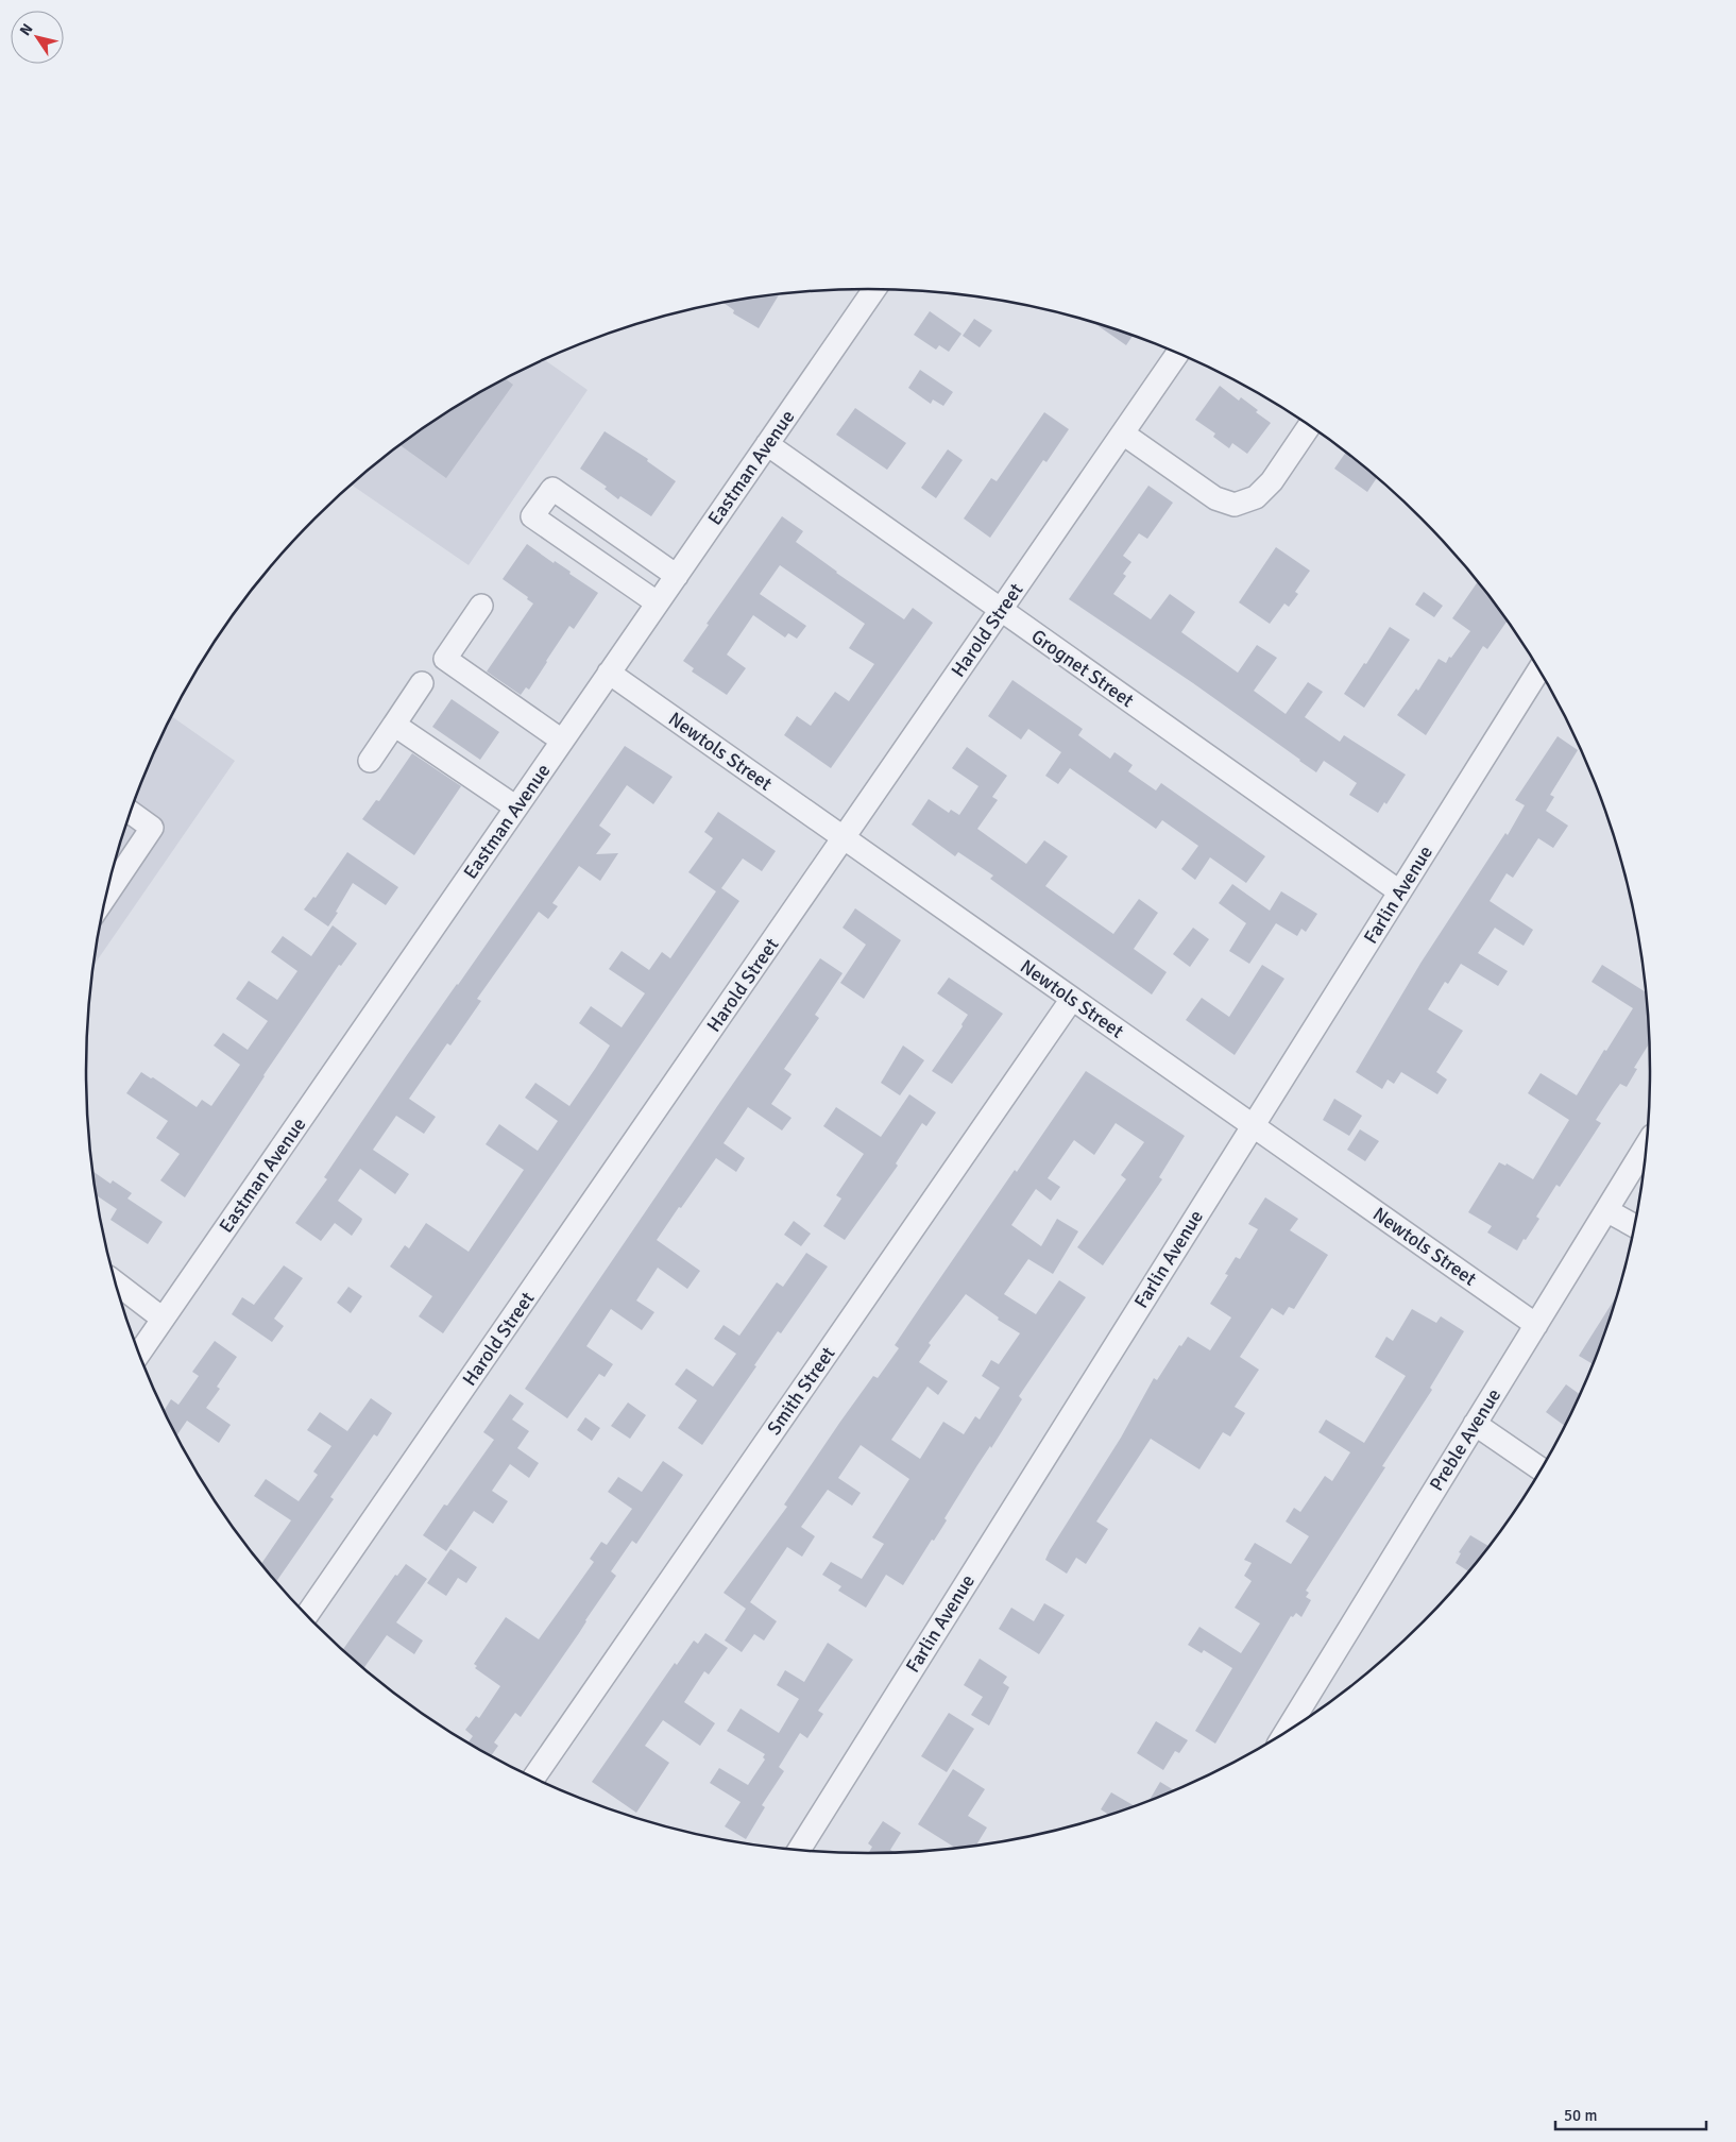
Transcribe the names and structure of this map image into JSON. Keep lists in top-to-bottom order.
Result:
{
  "streets": {
    "street": [
      "Eastman Avenue",
      "Harold Street",
      "Grognet Street",
      "Newtols Street",
      "Farlin Avenue",
      "Smith Street",
      "Preble Avenue"
    ]
  },
  "crossings": [
    ["Eastman Avenue", "Grognet Street"],
    ["Eastman Avenue", "Newtols Street"],
    ["Harold Street", "Grognet Street"],
    ["Harold Street", "Newtols Street"],
    ["Grognet Street", "Farlin Avenue"],
    ["Newtols Street", "Farlin Avenue"],
    ["Newtols Street", "Smith Street"],
    ["Newtols Street", "Preble Avenue"]
  ],
  "scale_bar": "50 m",
  "north": "top left"
}
